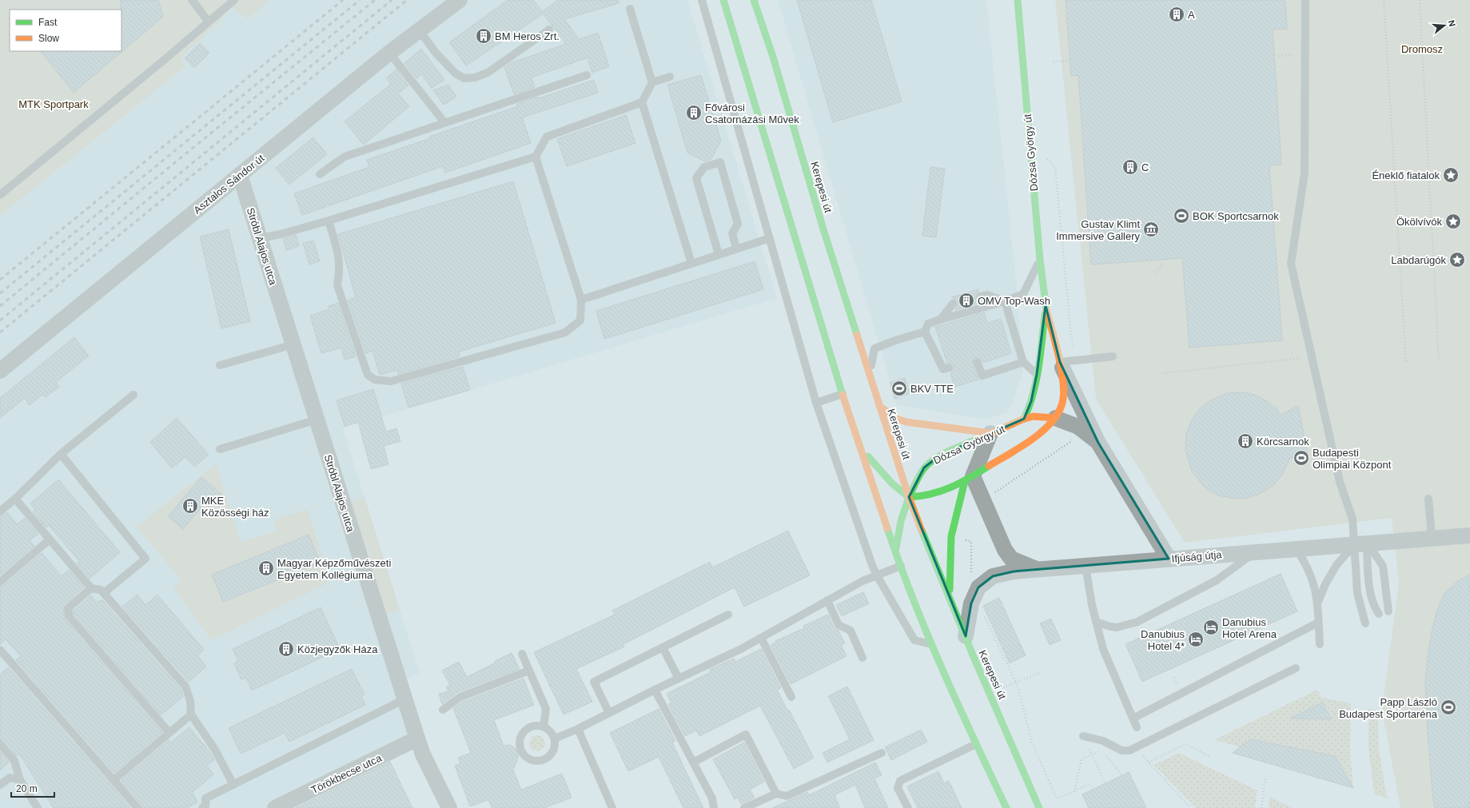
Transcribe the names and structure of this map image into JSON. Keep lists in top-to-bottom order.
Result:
{
  "streets": {
    "main road": ["Dózsa György út", "Kerepesi út"],
    "street": [
      "Asztalos Sándor út",
      "Stróbl Alajos utca",
      "Ifjúság útja",
      "Törökbecse utca"
    ]
  },
  "crossings": [
    ["Dózsa György út", "Kerepesi út"],
    ["Dózsa György út", "Ifjúság útja"],
    ["Asztalos Sándor út", "Stróbl Alajos utca"],
    ["Kerepesi út", "Ifjúság útja"],
    ["Stróbl Alajos utca", "Törökbecse utca"]
  ],
  "parks": ["Dromosz", "MTK Sportpark"],
  "places": {
    "building": [
      "A",
      "BM Heros Zrt.",
      "Fővárosi Csatornázási Művek",
      "C",
      "OMV Top-Wash",
      "Körcsarnok",
      "MKE Közösségi ház",
      "Magyar Képzőművészeti Egyetem Kollégiuma",
      "Közjegyzők Háza"
    ],
    "place": ["Éneklő fiatalok", "Ökölvívók", "Labdarúgók"],
    "sports": [
      "BOK Sportcsarnok",
      "BKV TTE",
      "Budapesti Olimpiai Központ",
      "Papp László Budapest Sportaréna"
    ],
    "museum": ["Gustav Klimt Immersive Gallery"],
    "hotel": ["Danubius Hotel Arena", "Danubius Hotel 4*"]
  },
  "legend": ["Fast", "Slow"],
  "scale_bar": "20 m",
  "north": "right"
}
